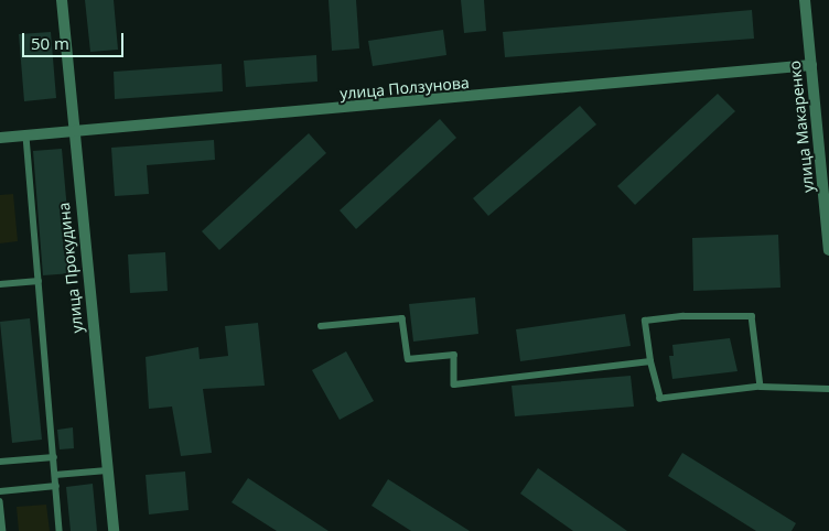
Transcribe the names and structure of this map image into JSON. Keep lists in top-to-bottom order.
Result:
{
  "streets": {
    "street": ["улица Ползунова", "улица Макаренко", "улица Прокудина"]
  },
  "crossings": [
    ["улица Ползунова", "улица Макаренко"],
    ["улица Ползунова", "улица Прокудина"]
  ],
  "scale_bar": "50 m"
}
